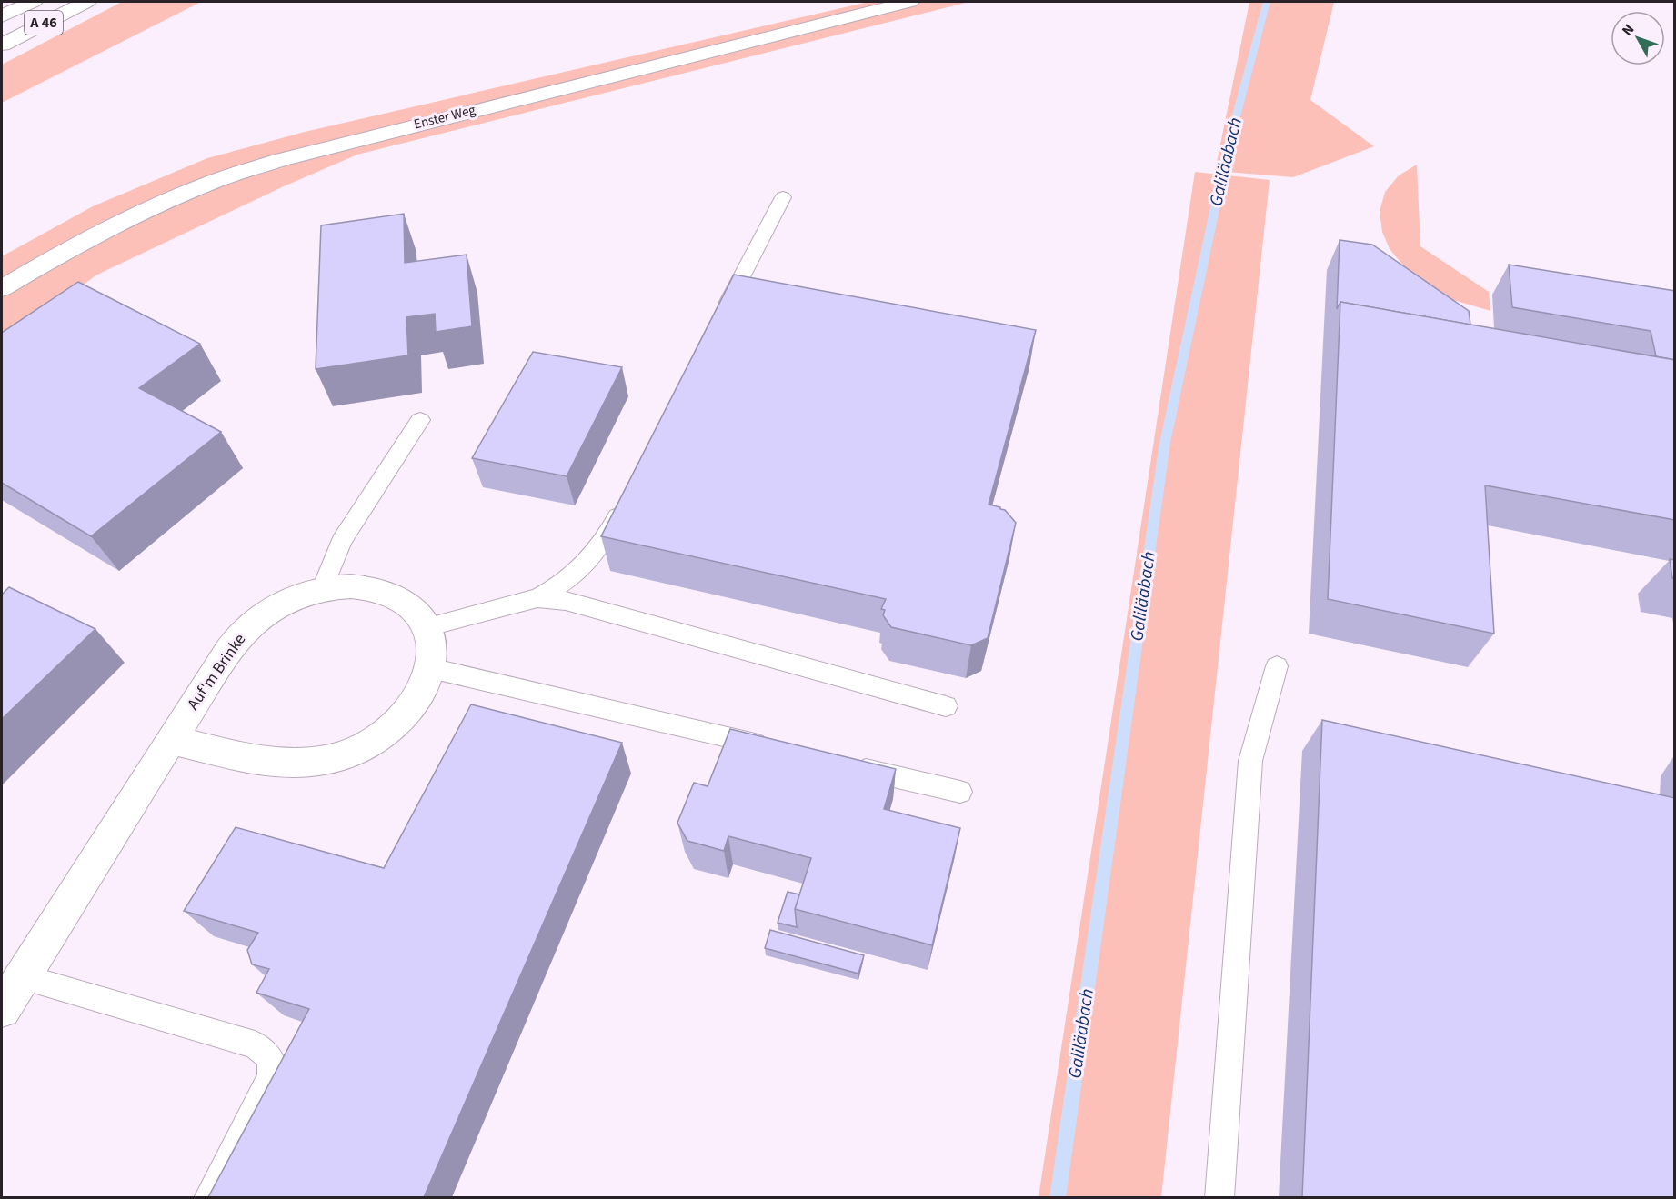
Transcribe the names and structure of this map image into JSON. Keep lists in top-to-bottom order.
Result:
{
  "streets": {
    "main road": ["A 46", "Enster Weg", "Auf'm Brinke"]
  },
  "water": ["Galiläabach"],
  "north": "top left"
}
